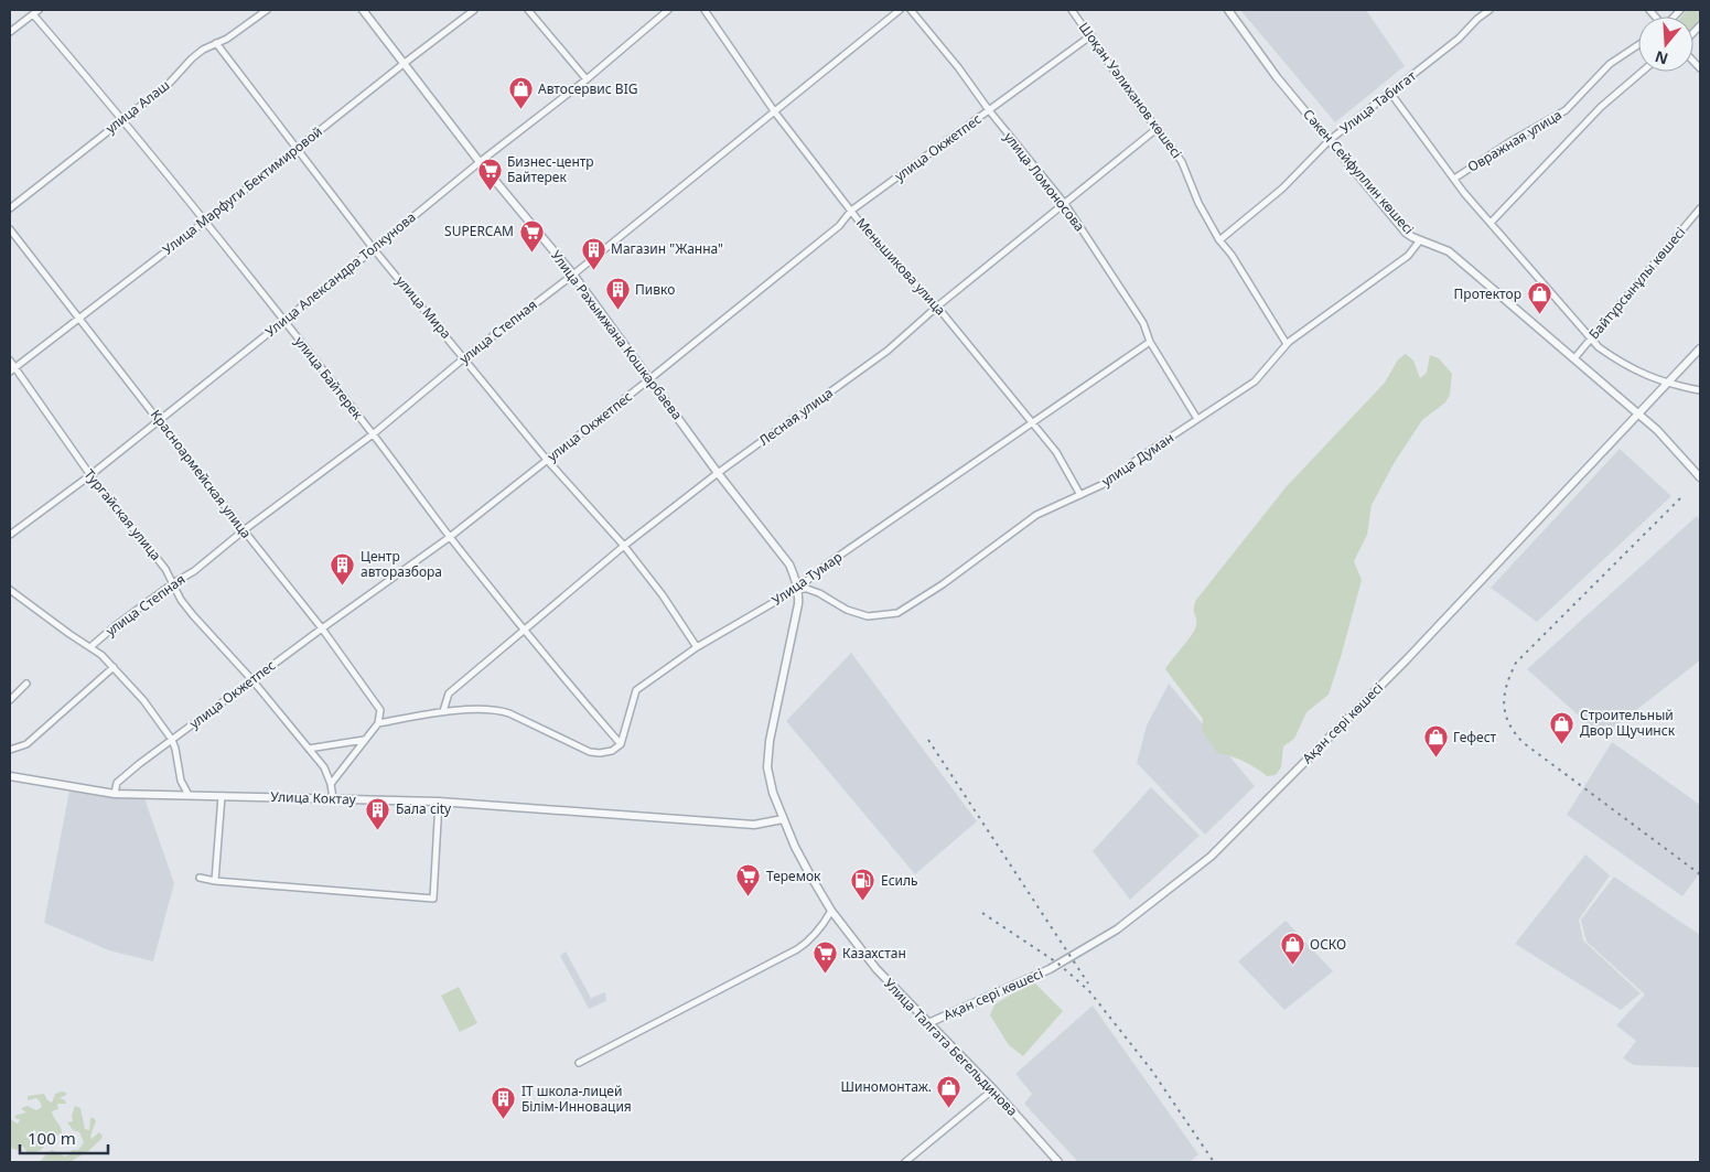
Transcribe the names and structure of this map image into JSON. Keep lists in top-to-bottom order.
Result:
{
  "streets": {
    "street": [
      "Шоқан Уәлиханов көшесі",
      "Улица Табигат",
      "улица Алаш",
      "Овражная улица",
      "улица Окжетпес",
      "Сәкен Сейфуллин көшесі",
      "улица Ломоносова",
      "Улица Марфуги Бектимировой",
      "Меньшикова улица",
      "Улица Александра Толкунова",
      "Байтұрсынұлы көшесі",
      "улица Мира",
      "улица Степная",
      "Улица Рахымжана Кошкарбаева",
      "улица Байтерек",
      "Лесная улица",
      "улица Думан",
      "Красноармейская улица",
      "Тургайская улица",
      "Улица Тумар",
      "Ақан сері көшесі",
      "Улица Коктау",
      "Улица Талгата Бегельдинова"
    ]
  },
  "crossings": [
    ["Шоқан Уәлиханов көшесі", "Улица Табигат"],
    ["Шоқан Уәлиханов көшесі", "улица Окжетпес"],
    ["Шоқан Уәлиханов көшесі", "Лесная улица"],
    ["Шоқан Уәлиханов көшесі", "улица Думан"],
    ["Улица Табигат", "Сәкен Сейфуллин көшесі"],
    ["улица Алаш", "улица Мира"],
    ["улица Алаш", "улица Байтерек"],
    ["улица Окжетпес", "улица Ломоносова"],
    ["улица Окжетпес", "Меньшикова улица"],
    ["улица Окжетпес", "улица Мира"],
    ["улица Окжетпес", "Улица Рахымжана Кошкарбаева"],
    ["улица Окжетпес", "улица Байтерек"],
    ["улица Окжетпес", "Красноармейская улица"],
    ["улица Окжетпес", "Тургайская улица"],
    ["улица Окжетпес", "Улица Коктау"],
    ["Сәкен Сейфуллин көшесі", "Байтұрсынұлы көшесі"],
    ["Сәкен Сейфуллин көшесі", "улица Думан"],
    ["Сәкен Сейфуллин көшесі", "Ақан сері көшесі"],
    ["улица Ломоносова", "Лесная улица"],
    ["улица Ломоносова", "улица Думан"],
    ["улица Ломоносова", "Улица Тумар"],
    ["Улица Марфуги Бектимировой", "улица Мира"],
    ["Улица Марфуги Бектимировой", "Улица Рахымжана Кошкарбаева"],
    ["Улица Марфуги Бектимировой", "улица Байтерек"],
    ["Улица Марфуги Бектимировой", "Красноармейская улица"],
    ["Улица Марфуги Бектимировой", "Тургайская улица"],
    ["Меньшикова улица", "улица Степная"],
    ["Меньшикова улица", "Лесная улица"],
    ["Меньшикова улица", "улица Думан"],
    ["Меньшикова улица", "Улица Тумар"],
    ["Улица Александра Толкунова", "улица Мира"],
    ["Улица Александра Толкунова", "Улица Рахымжана Кошкарбаева"],
    ["Улица Александра Толкунова", "улица Байтерек"],
    ["Улица Александра Толкунова", "Красноармейская улица"],
    ["Улица Александра Толкунова", "Тургайская улица"],
    ["улица Мира", "улица Степная"],
    ["улица Мира", "Лесная улица"],
    ["улица Мира", "Улица Тумар"],
    ["улица Степная", "Улица Рахымжана Кошкарбаева"],
    ["улица Степная", "улица Байтерек"],
    ["улица Степная", "Красноармейская улица"],
    ["улица Степная", "Тургайская улица"],
    ["Улица Рахымжана Кошкарбаева", "Лесная улица"],
    ["Улица Рахымжана Кошкарбаева", "улица Думан"],
    ["Улица Рахымжана Кошкарбаева", "Улица Тумар"],
    ["Улица Рахымжана Кошкарбаева", "Улица Талгата Бегельдинова"],
    ["улица Байтерек", "Лесная улица"],
    ["улица Байтерек", "Улица Тумар"],
    ["улица Думан", "Улица Тумар"],
    ["улица Думан", "Улица Талгата Бегельдинова"],
    ["Тургайская улица", "Улица Коктау"],
    ["Улица Тумар", "Улица Талгата Бегельдинова"],
    ["Ақан сері көшесі", "Улица Талгата Бегельдинова"],
    ["Улица Коктау", "Улица Талгата Бегельдинова"]
  ],
  "places": {
    "shop": [
      "Автосервис BIG",
      "Протектор",
      "Строительный Двор Щучинск",
      "Гефест",
      "ОСКО",
      "Шиномонтаж."
    ],
    "supermarket": [
      "Бизнес-центр Байтерек",
      "SUPERCAM",
      "Теремок",
      "Казахстан"
    ],
    "building": [
      "Магазин \"Жанна\"",
      "Пивко",
      "Центр авторазбора",
      "Бала city",
      "IT школа-лицей Білім-Инновация"
    ],
    "fuel station": ["Есиль"]
  },
  "scale_bar": "100 m",
  "north": "bottom"
}
